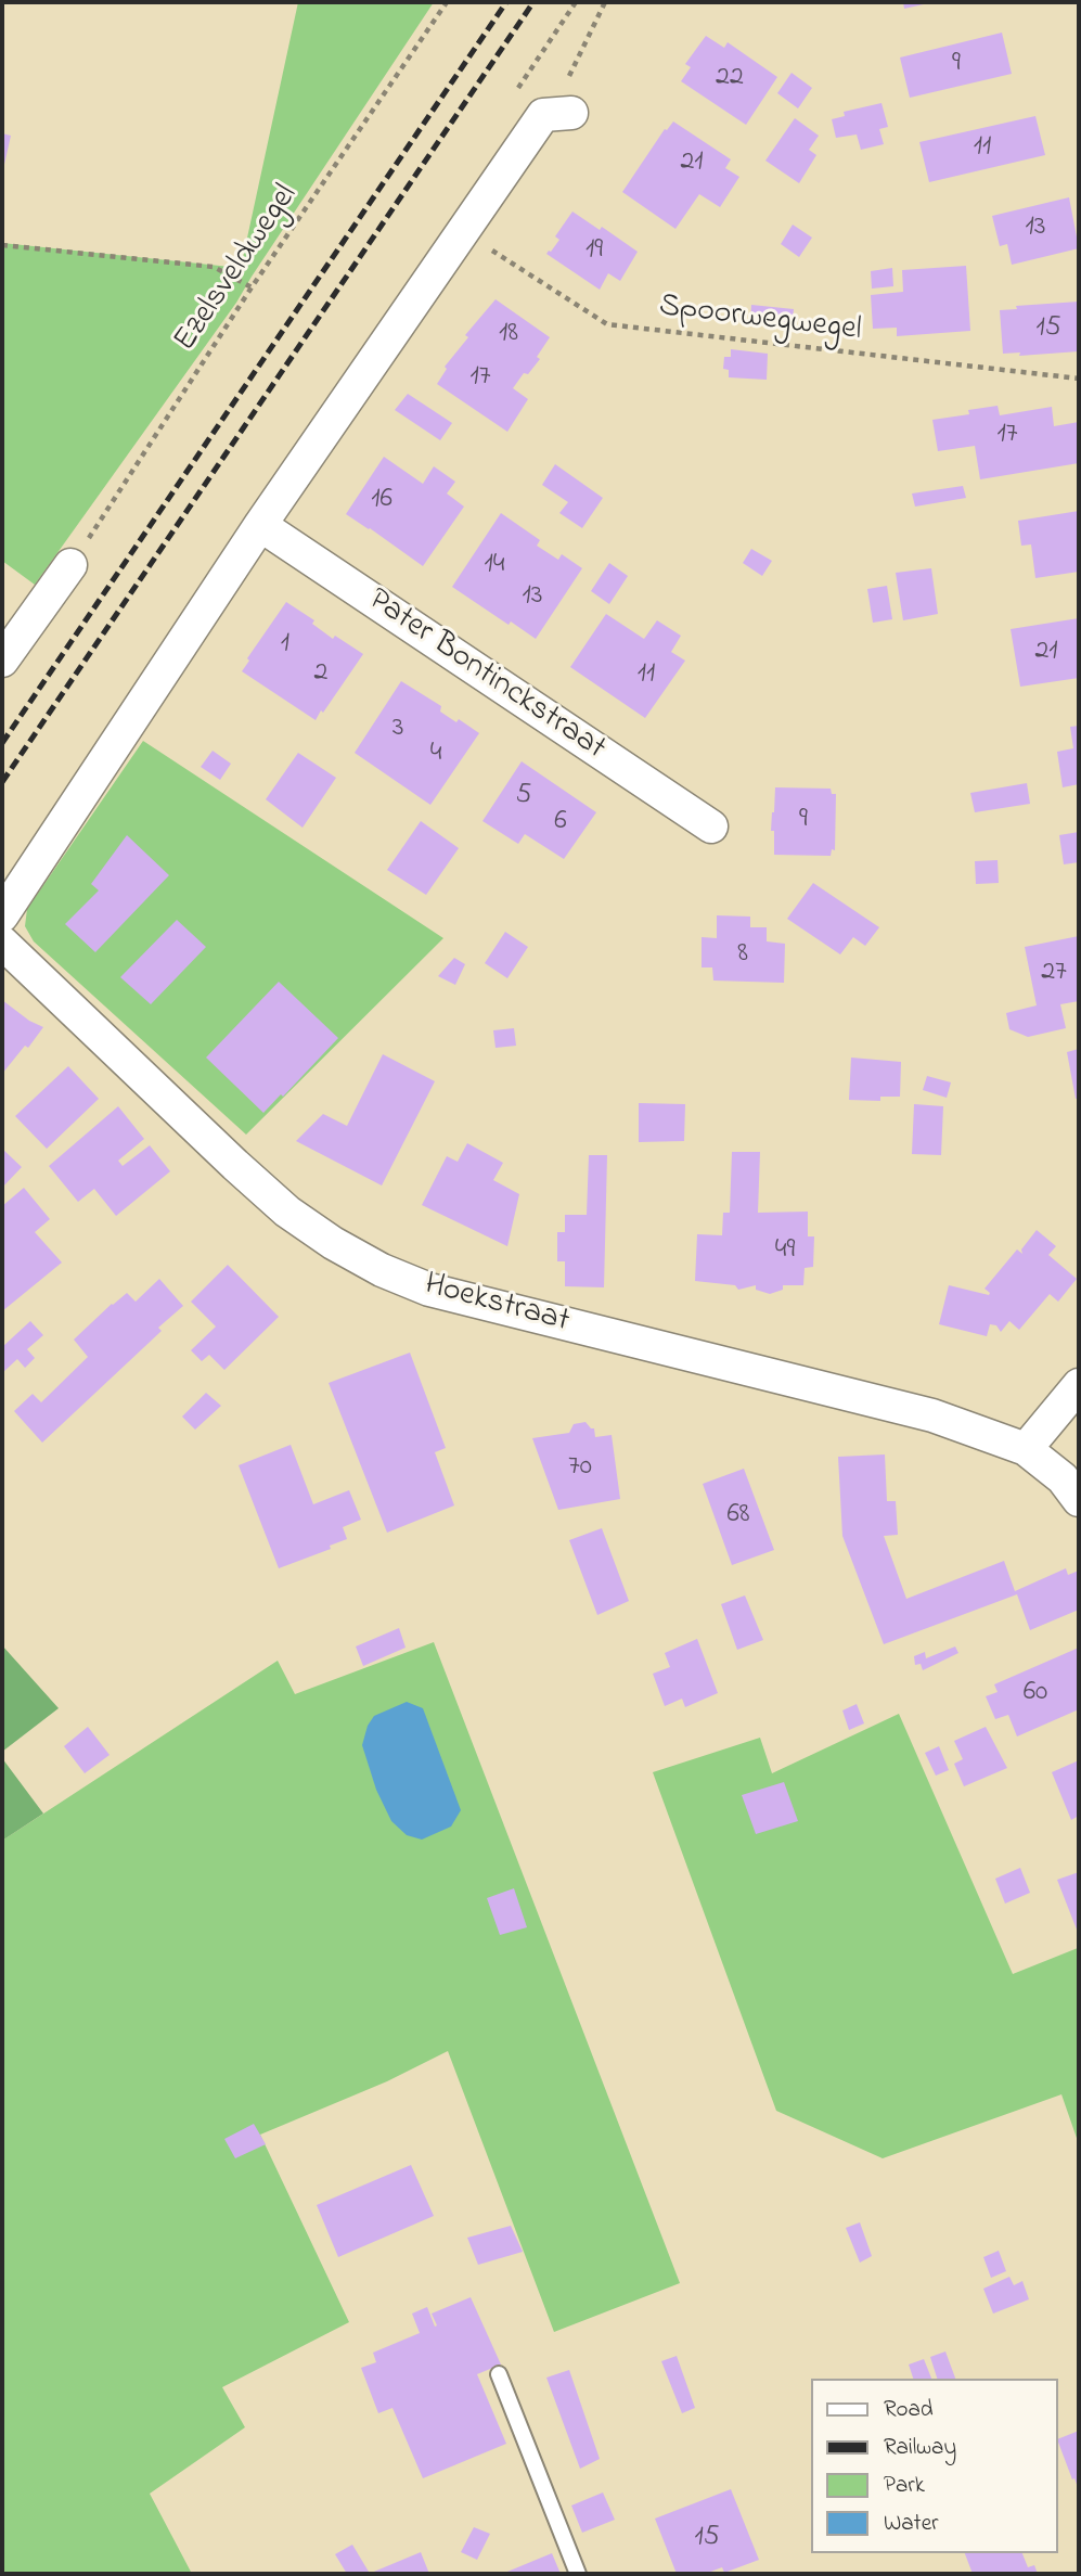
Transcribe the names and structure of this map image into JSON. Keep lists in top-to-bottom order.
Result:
{
  "streets": {
    "street": ["Pater Bontinckstraat", "Hoekstraat"],
    "path": ["Ezelsveldwegel", "Spoorwegwegel"]
  },
  "house_numbers": [
    "9",
    "22",
    "11",
    "21",
    "13",
    "19",
    "15",
    "18",
    "17",
    "17",
    "16",
    "14",
    "13",
    "1",
    "21",
    "2",
    "11",
    "3",
    "4",
    "5",
    "9",
    "6",
    "8",
    "27",
    "49",
    "70",
    "68",
    "60",
    "15"
  ],
  "legend": [
    "Road",
    "Railway",
    "Park",
    "Water"
  ]
}
